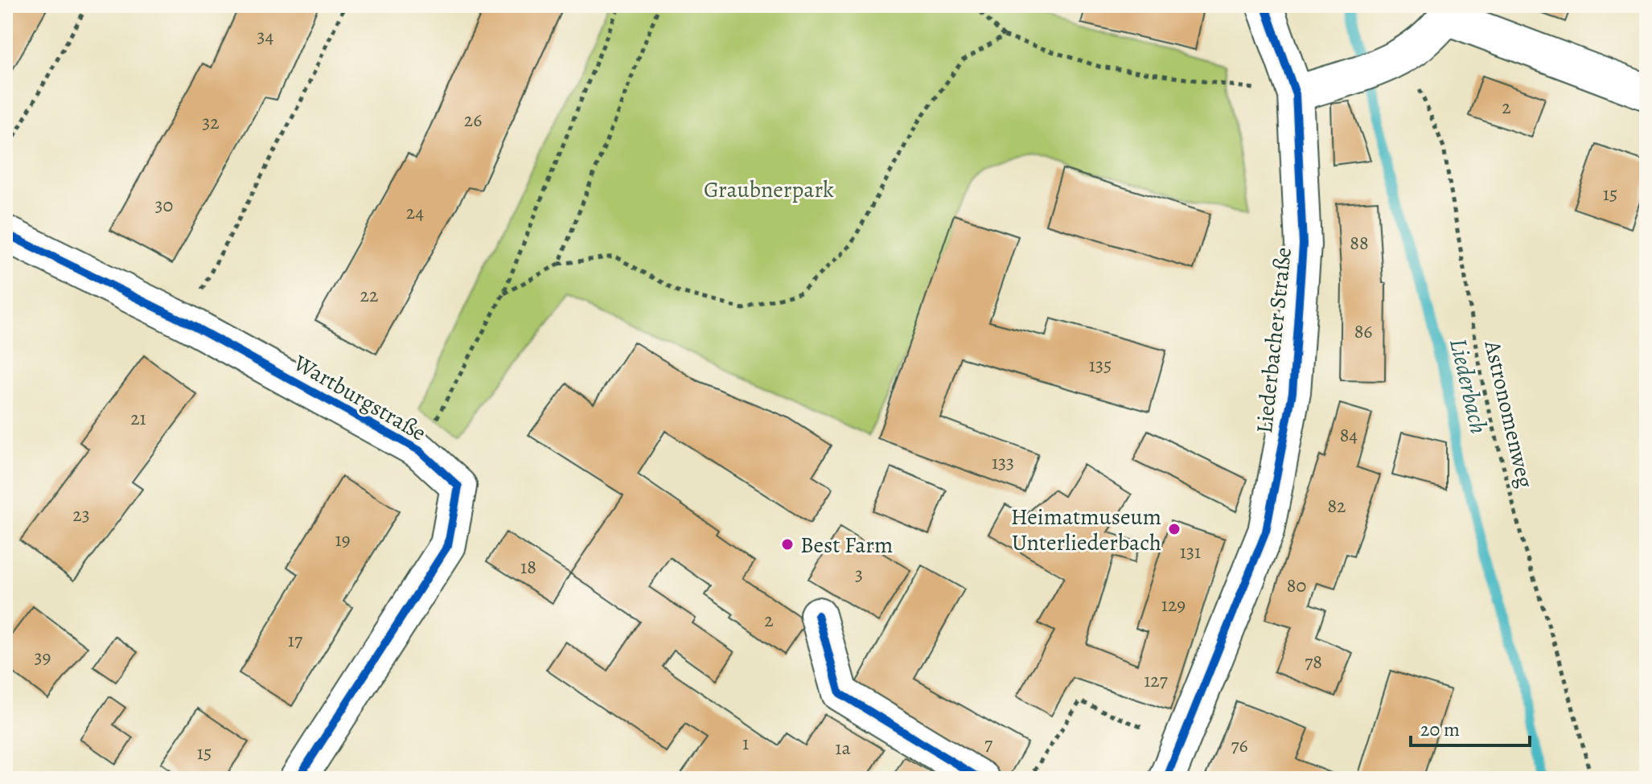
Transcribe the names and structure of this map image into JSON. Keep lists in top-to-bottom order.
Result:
{
  "streets": {
    "street": ["Liederbacher Straße", "Wartburgstraße"],
    "path": ["Astronomenweg"]
  },
  "water": ["Liederbach"],
  "parks": ["Graubnerpark"],
  "places": ["Heimatmuseum Unterliederbach", "Best Farm"],
  "house_numbers": [
    "34",
    "2",
    "26",
    "32",
    "15",
    "30",
    "24",
    "88",
    "22",
    "86",
    "135",
    "21",
    "84",
    "133",
    "82",
    "23",
    "19",
    "131",
    "18",
    "3",
    "80",
    "129",
    "2",
    "17",
    "39",
    "78",
    "127",
    "1",
    "7",
    "76",
    "1a",
    "15"
  ],
  "scale_bar": "20 m"
}
